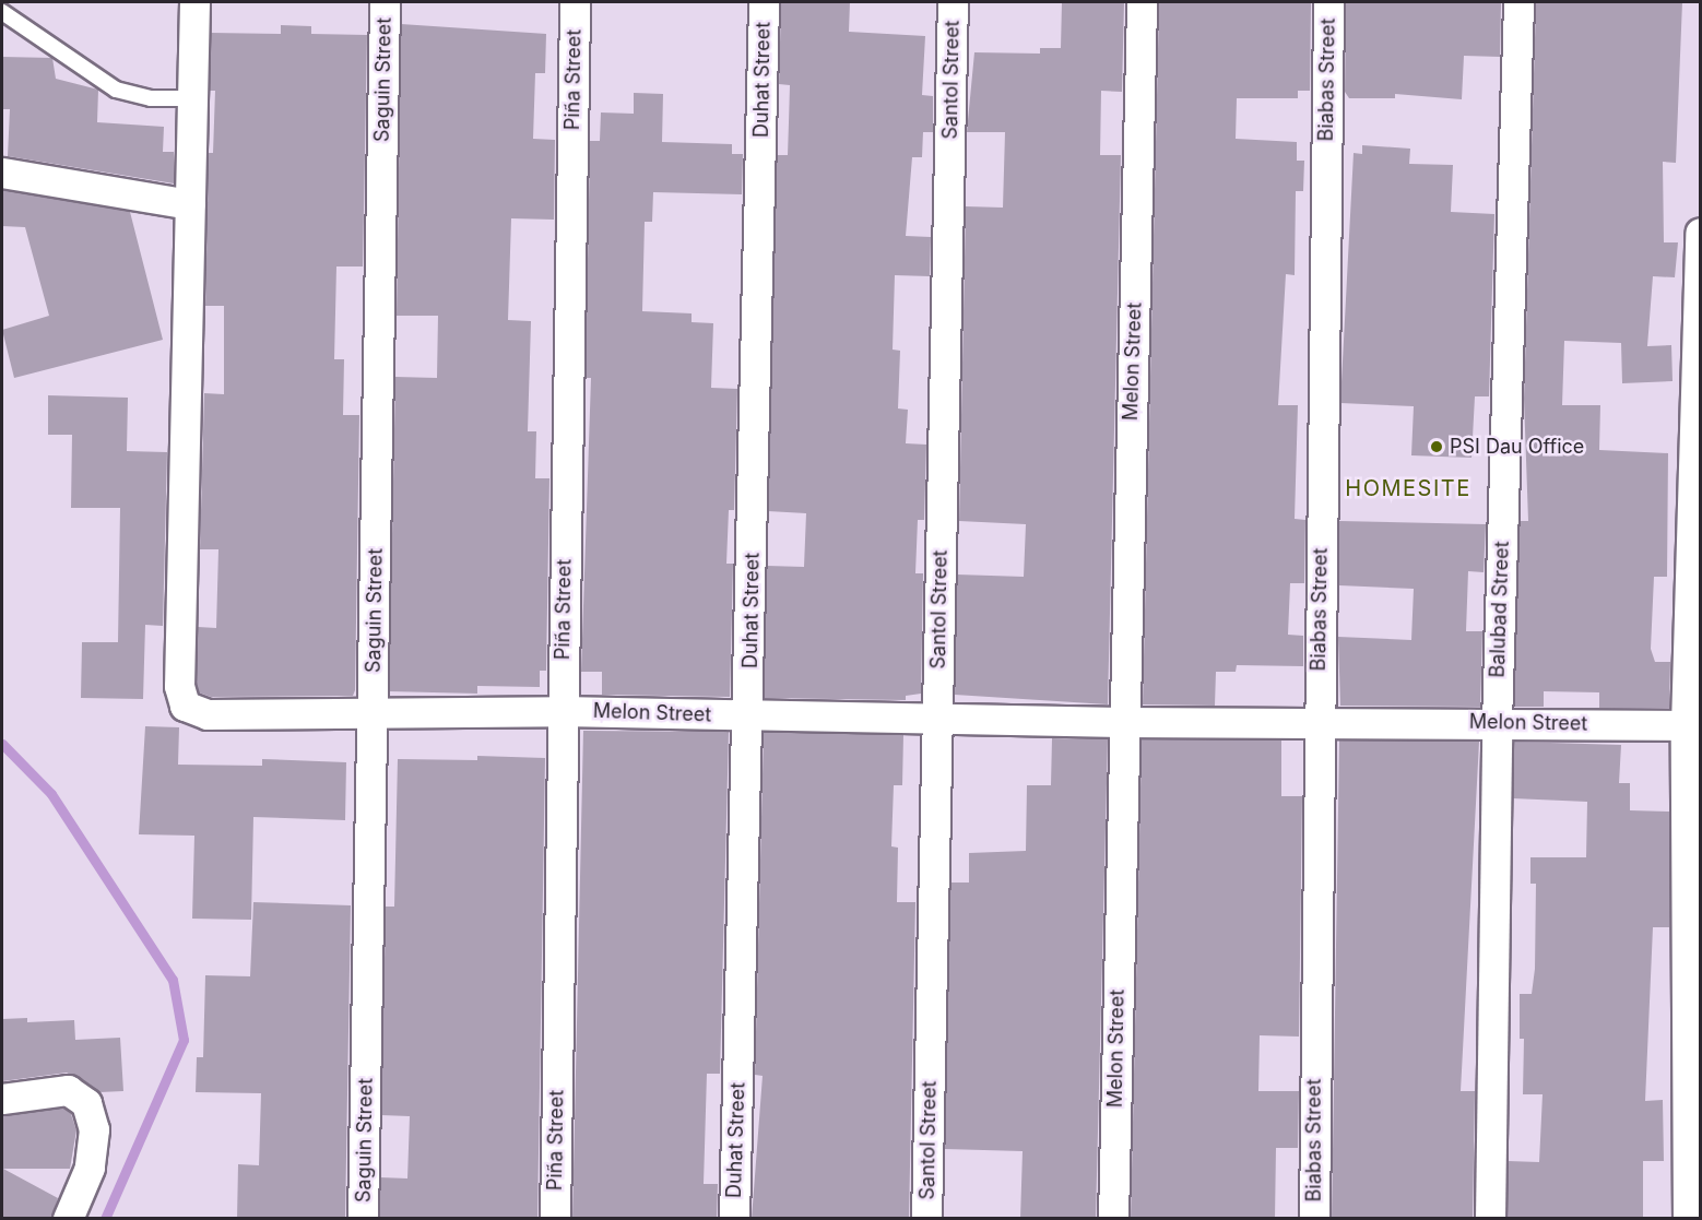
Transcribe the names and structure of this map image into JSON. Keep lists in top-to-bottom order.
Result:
{
  "streets": {
    "street": [
      "Saguin Street",
      "Piña Street",
      "Duhat Street",
      "Santol Street",
      "Biabas Street",
      "Melon Street",
      "Balubad Street"
    ]
  },
  "crossings": [
    ["Saguin Street", "Melon Street"],
    ["Piña Street", "Melon Street"],
    ["Duhat Street", "Melon Street"],
    ["Santol Street", "Melon Street"],
    ["Biabas Street", "Melon Street"],
    ["Melon Street", "Balubad Street"]
  ],
  "districts": ["HOMESITE"],
  "places": ["PSI Dau Office"]
}
